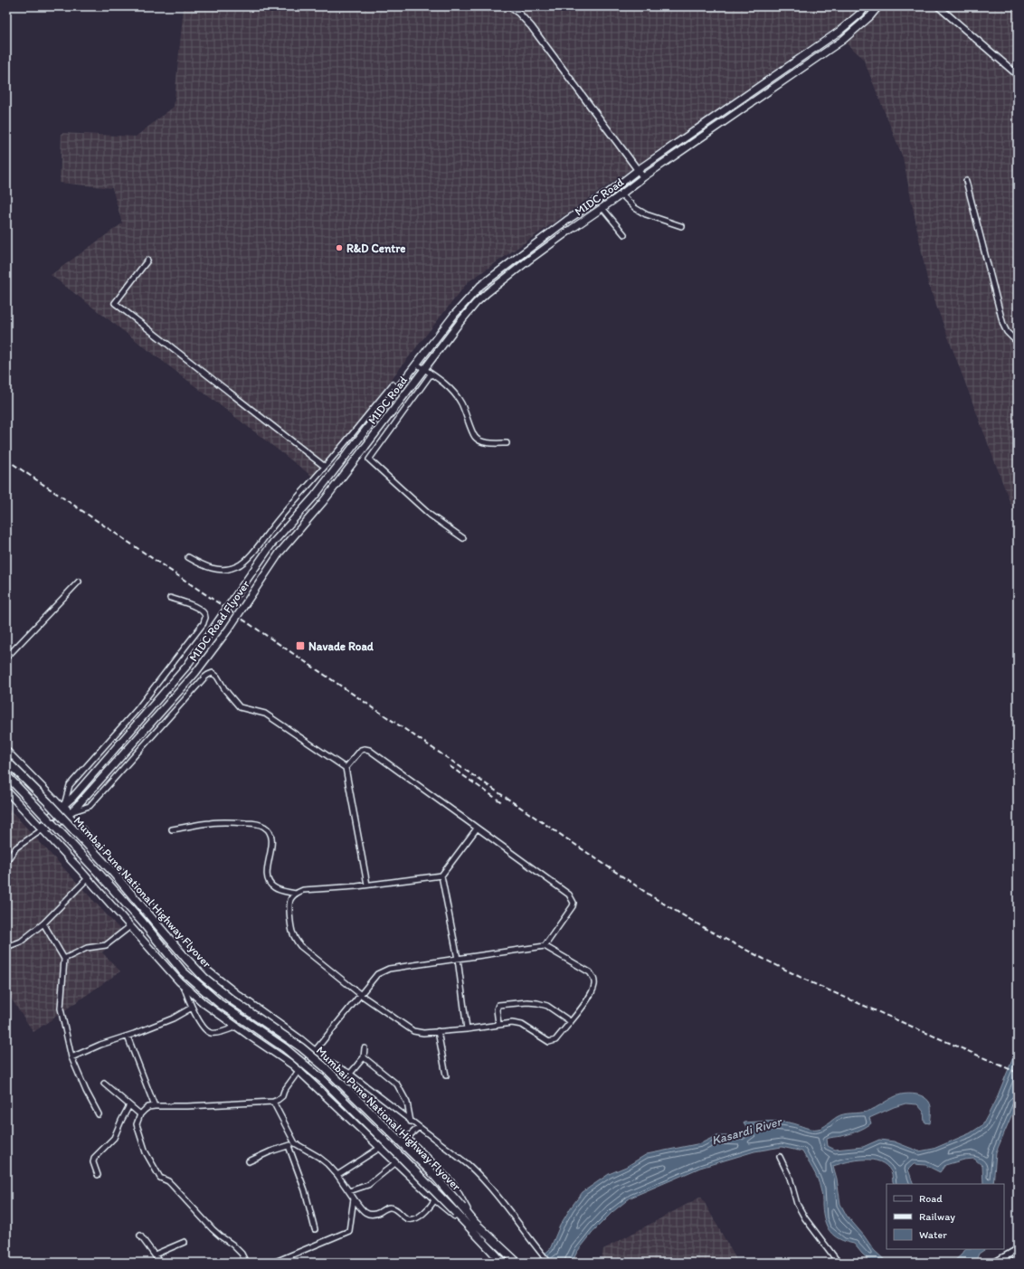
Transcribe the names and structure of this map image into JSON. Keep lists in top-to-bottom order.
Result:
{
  "streets": {
    "highway": ["Mumbai Pune National Highway Flyover"],
    "main road": ["MIDC Road", "MIDC Road Flyover"]
  },
  "crossings": [
    ["MIDC Road", "MIDC Road Flyover"]
  ],
  "water": ["Kasardi River"],
  "places": {
    "other": ["R&D Centre"],
    "transit": ["Navade Road"]
  },
  "legend": ["Road", "Railway", "Water"]
}
